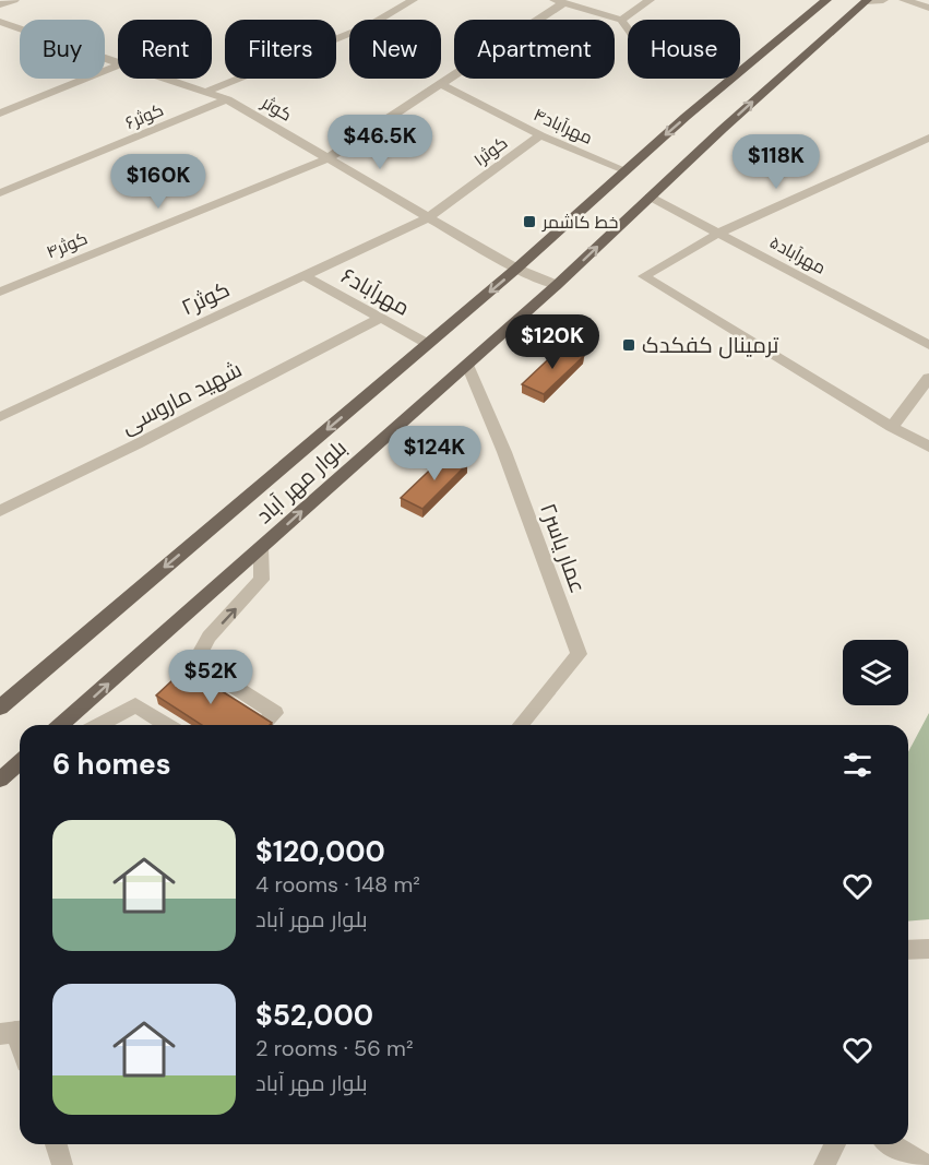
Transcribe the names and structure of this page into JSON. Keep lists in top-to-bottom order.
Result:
{
  "streets": {
    "main road": ["بلوار مهر آباد"],
    "street": [
      "کوثر",
      "کوثر۶",
      "مهرآباد۴",
      "کوثر۱",
      "کوثر۴",
      "مهرآباد۵",
      "مهرآباد۶",
      "کوثر۲",
      "شهید ماروسی",
      "عمار یاسر۲"
    ]
  },
  "crossings": [
    ["کوثر", "کوثر۶"],
    ["کوثر", "کوثر۱"],
    ["کوثر", "کوثر۴"],
    ["کوثر", "کوثر۲"],
    ["کوثر", "بلوار مهر آباد"],
    ["مهرآباد۴", "کوثر۱"],
    ["مهرآباد۴", "کوثر۴"],
    ["مهرآباد۴", "بلوار مهر آباد"],
    ["کوثر۱", "کوثر۲"],
    ["مهرآباد۵", "بلوار مهر آباد"],
    ["مهرآباد۶", "کوثر۲"],
    ["مهرآباد۶", "شهید ماروسی"],
    ["مهرآباد۶", "بلوار مهر آباد"],
    ["بلوار مهر آباد", "عمار یاسر۲"]
  ],
  "places": {
    "transit": ["خط کاشمر", "ترمینال کفکدک"]
  },
  "page": {
    "chip": [
      "Buy",
      "Rent",
      "Filters",
      "New",
      "Apartment",
      "House"
    ],
    "price": [
      "$46.5K",
      "$118K",
      "$160K",
      "$120K",
      "$124K",
      "$52K"
    ],
    "heading": "6 homes",
    "list": [
      {
        "name": "$120,000",
        "note": "4 rooms · 148 m² · بلوار مهر آباد"
      },
      {
        "name": "$52,000",
        "note": "2 rooms · 56 m² · بلوار مهر آباد"
      }
    ]
  }
}
